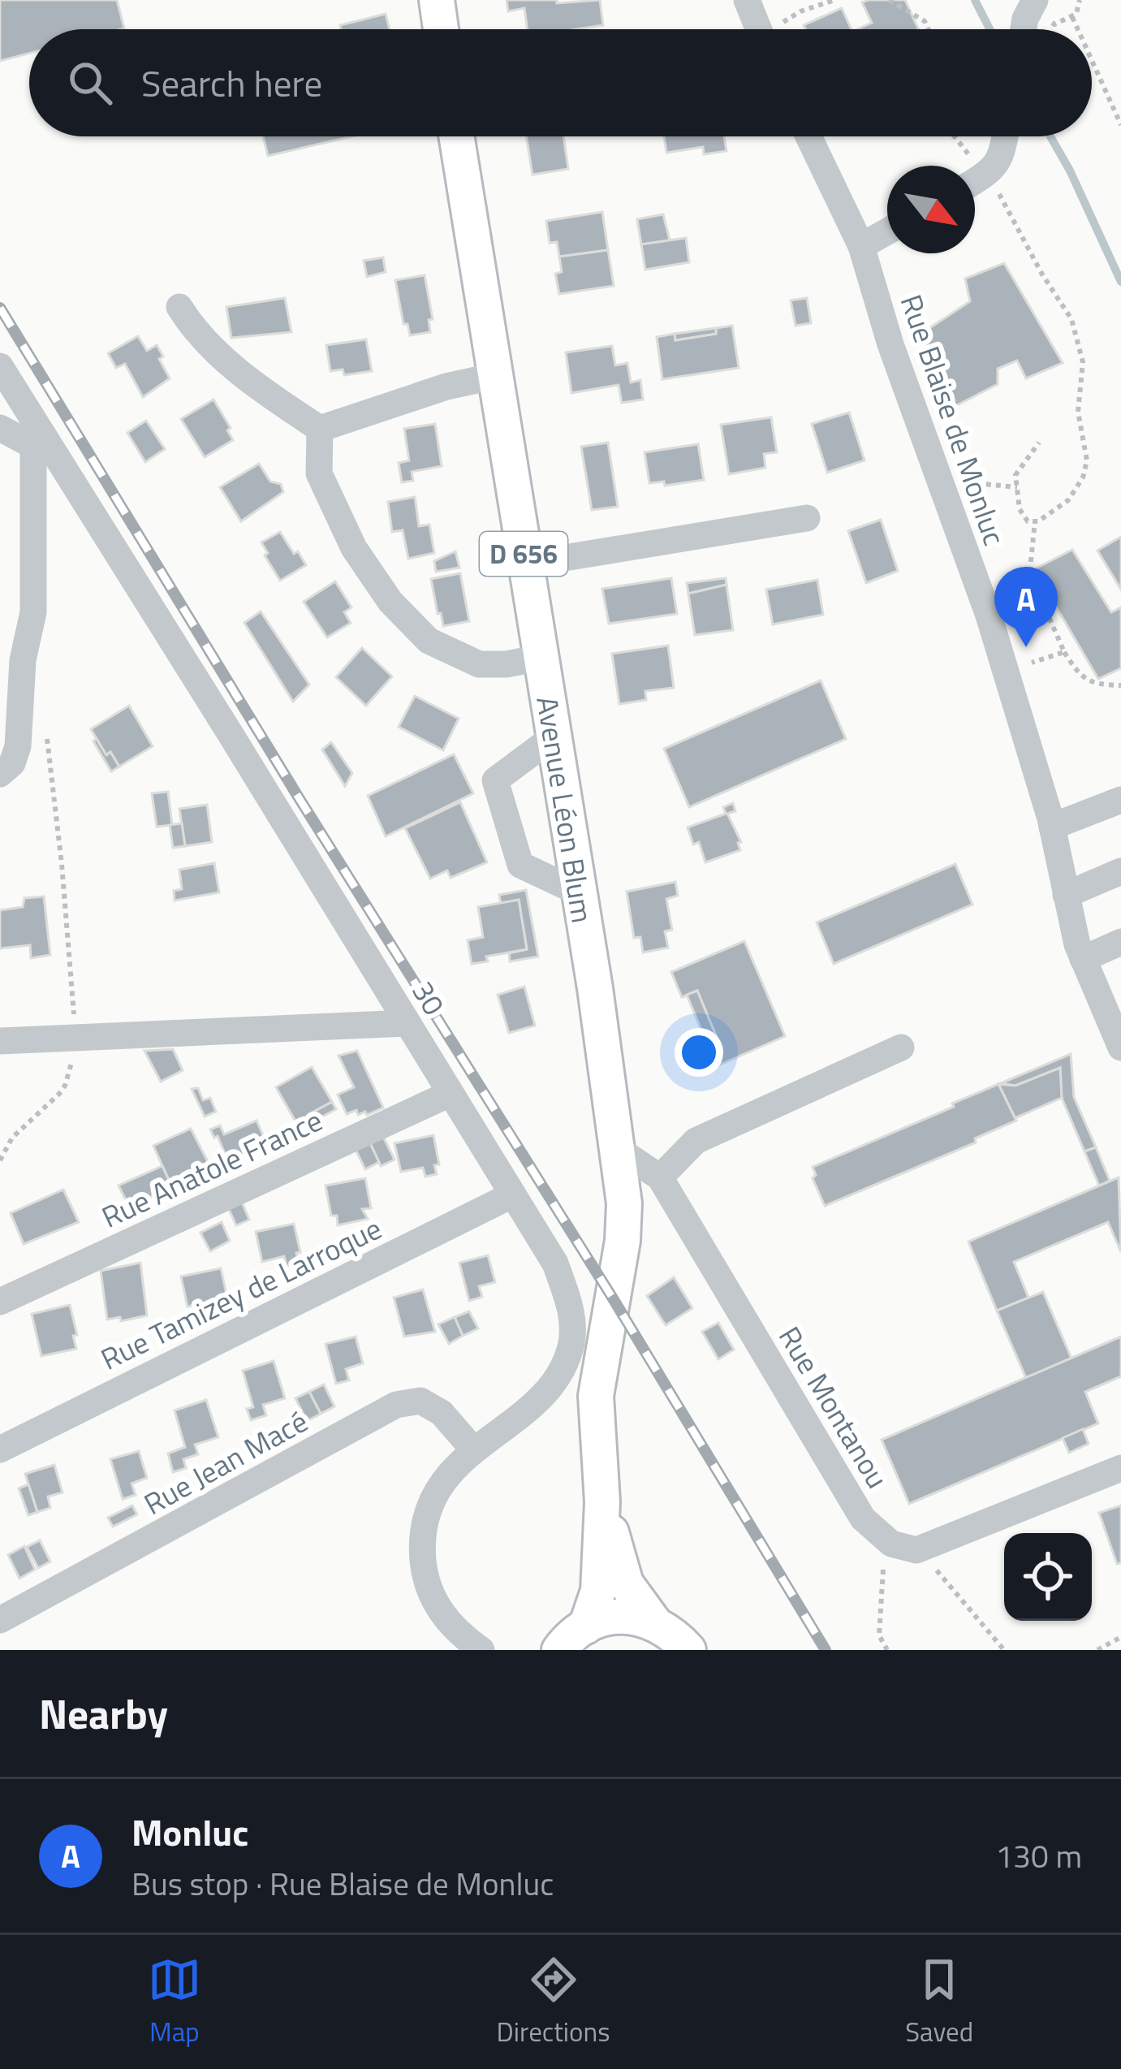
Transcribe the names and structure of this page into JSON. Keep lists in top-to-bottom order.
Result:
{
  "streets": {
    "main road": ["D 656", "Avenue Léon Blum"],
    "street": [
      "Rue Blaise de Monluc",
      "30",
      "Rue Anatole France",
      "Rue Tamizey de Larroque",
      "Rue Montanou",
      "Rue Jean Macé"
    ]
  },
  "crossings": [
    ["Avenue Léon Blum", "Rue Montanou"],
    ["30", "Rue Anatole France"],
    ["30", "Rue Tamizey de Larroque"],
    ["30", "Rue Jean Macé"]
  ],
  "north": "bottom right",
  "page": {
    "search": "Search here",
    "pins": "A",
    "heading": "Nearby",
    "list": [
      {
        "mark": "A",
        "name": "Monluc",
        "note": "Bus stop · Rue Blaise de Monluc",
        "value": "130 m"
      }
    ],
    "nav": ["Map", "Directions", "Saved"]
  }
}
